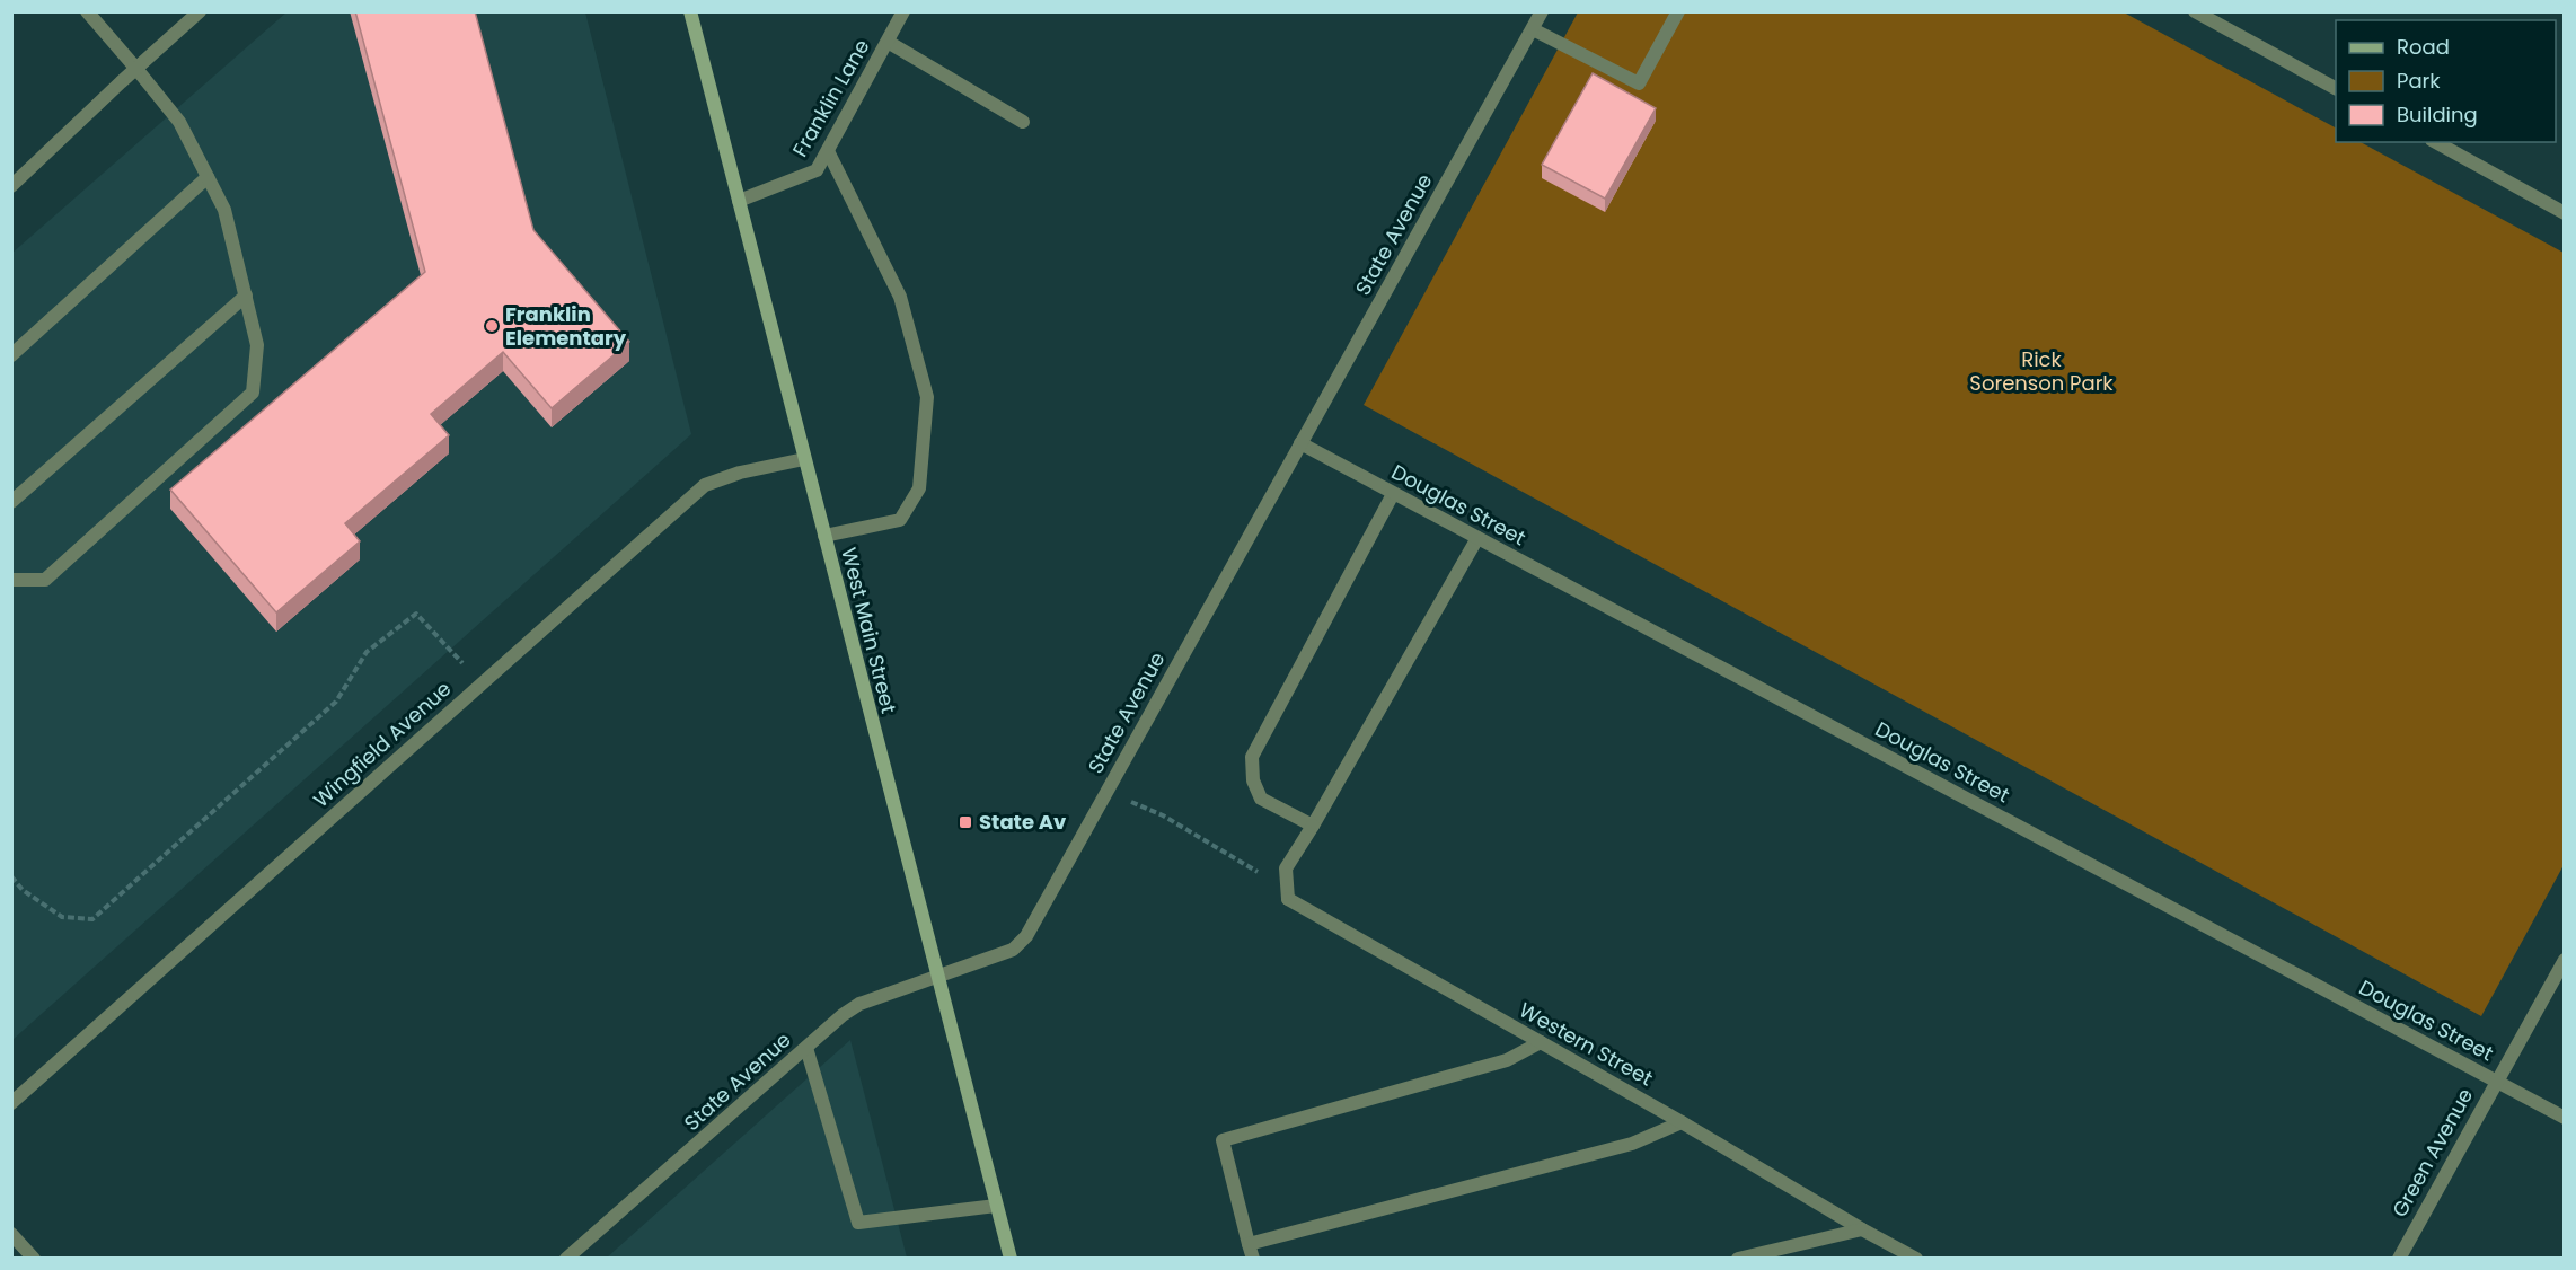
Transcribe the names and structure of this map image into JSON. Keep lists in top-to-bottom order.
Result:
{
  "streets": {
    "main road": ["West Main Street"],
    "street": [
      "Franklin Lane",
      "State Avenue",
      "Douglas Street",
      "Wingfield Avenue",
      "Western Street",
      "Green Avenue"
    ]
  },
  "crossings": [
    ["Franklin Lane", "West Main Street"],
    ["State Avenue", "Douglas Street"],
    ["State Avenue", "West Main Street"],
    ["Douglas Street", "Green Avenue"],
    ["West Main Street", "Wingfield Avenue"]
  ],
  "parks": ["Rick Sorenson Park"],
  "places": {
    "other": ["Franklin Elementary"],
    "transit": ["State Av"]
  },
  "legend": ["Road", "Park", "Building"]
}
